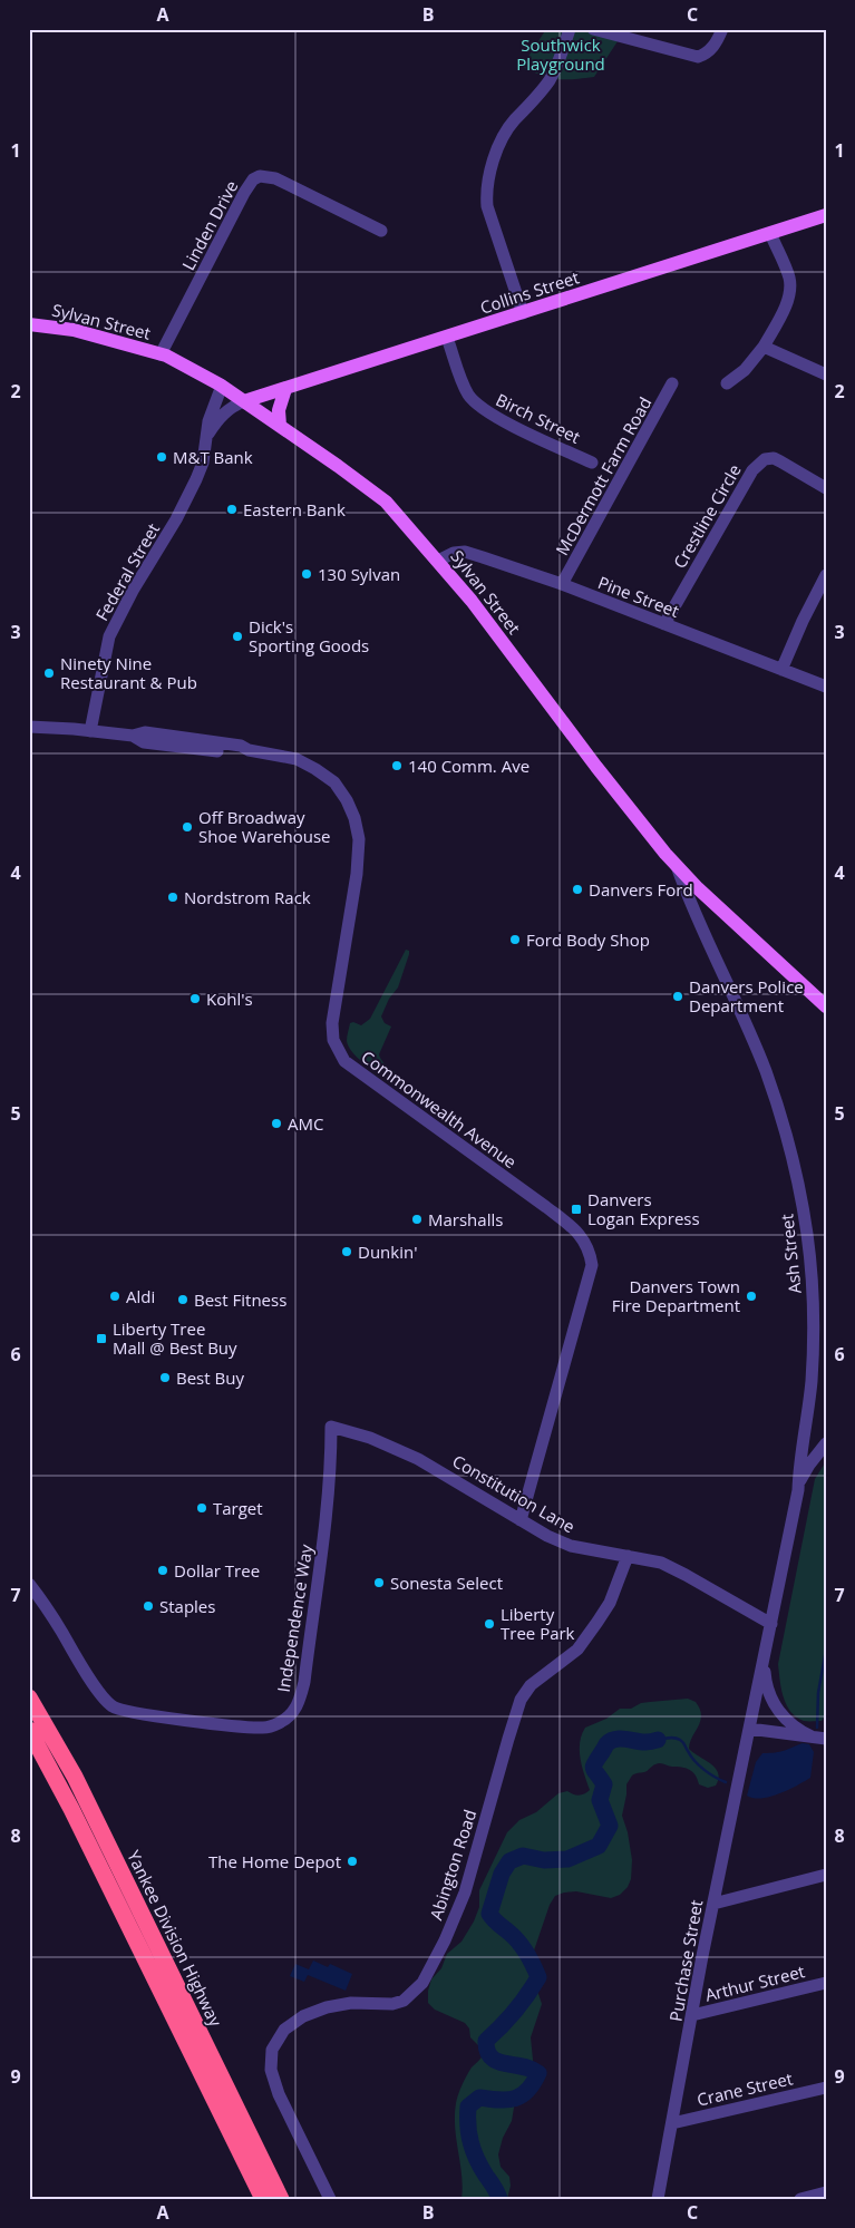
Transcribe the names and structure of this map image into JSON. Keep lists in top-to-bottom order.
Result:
{
  "streets": {
    "highway": ["Yankee Division Highway"],
    "main road": ["Collins Street", "Sylvan Street"],
    "street": [
      "Linden Drive",
      "Birch Street",
      "McDermott Farm Road",
      "Crestline Circle",
      "Federal Street",
      "Pine Street",
      "Commonwealth Avenue",
      "Ash Street",
      "Constitution Lane",
      "Independence Way",
      "Abington Road",
      "Purchase Street",
      "Arthur Street",
      "Crane Street"
    ]
  },
  "crossings": [
    ["Linden Drive", "Sylvan Street"],
    ["Collins Street", "Sylvan Street"],
    ["Collins Street", "Birch Street"],
    ["Collins Street", "Federal Street"],
    ["Sylvan Street", "Federal Street"],
    ["Sylvan Street", "Pine Street"],
    ["Sylvan Street", "Ash Street"],
    ["McDermott Farm Road", "Pine Street"],
    ["Crestline Circle", "Pine Street"],
    ["Federal Street", "Commonwealth Avenue"],
    ["Commonwealth Avenue", "Constitution Lane"],
    ["Ash Street", "Constitution Lane"],
    ["Ash Street", "Purchase Street"],
    ["Constitution Lane", "Independence Way"],
    ["Constitution Lane", "Abington Road"],
    ["Purchase Street", "Arthur Street"],
    ["Purchase Street", "Crane Street"]
  ],
  "parks": ["Southwick Playground"],
  "places": {
    "other": [
      "M&T Bank",
      "Eastern Bank",
      "130 Sylvan",
      "Dick's Sporting Goods",
      "Ninety Nine Restaurant & Pub",
      "140 Comm. Ave",
      "Off Broadway Shoe Warehouse",
      "Danvers Ford",
      "Nordstrom Rack",
      "Ford Body Shop",
      "Danvers Police Department",
      "Kohl's",
      "AMC",
      "Marshalls",
      "Dunkin'",
      "Aldi",
      "Danvers Town Fire Department",
      "Best Fitness",
      "Best Buy",
      "Target",
      "Dollar Tree",
      "Sonesta Select",
      "Staples",
      "Liberty Tree Park",
      "The Home Depot"
    ],
    "transit": ["Danvers Logan Express", "Liberty Tree Mall @ Best Buy"]
  },
  "grid": {
    "columns": ["A", "B", "C"],
    "rows": [
      "1",
      "2",
      "3",
      "4",
      "5",
      "6",
      "7",
      "8",
      "9"
    ]
  }
}
